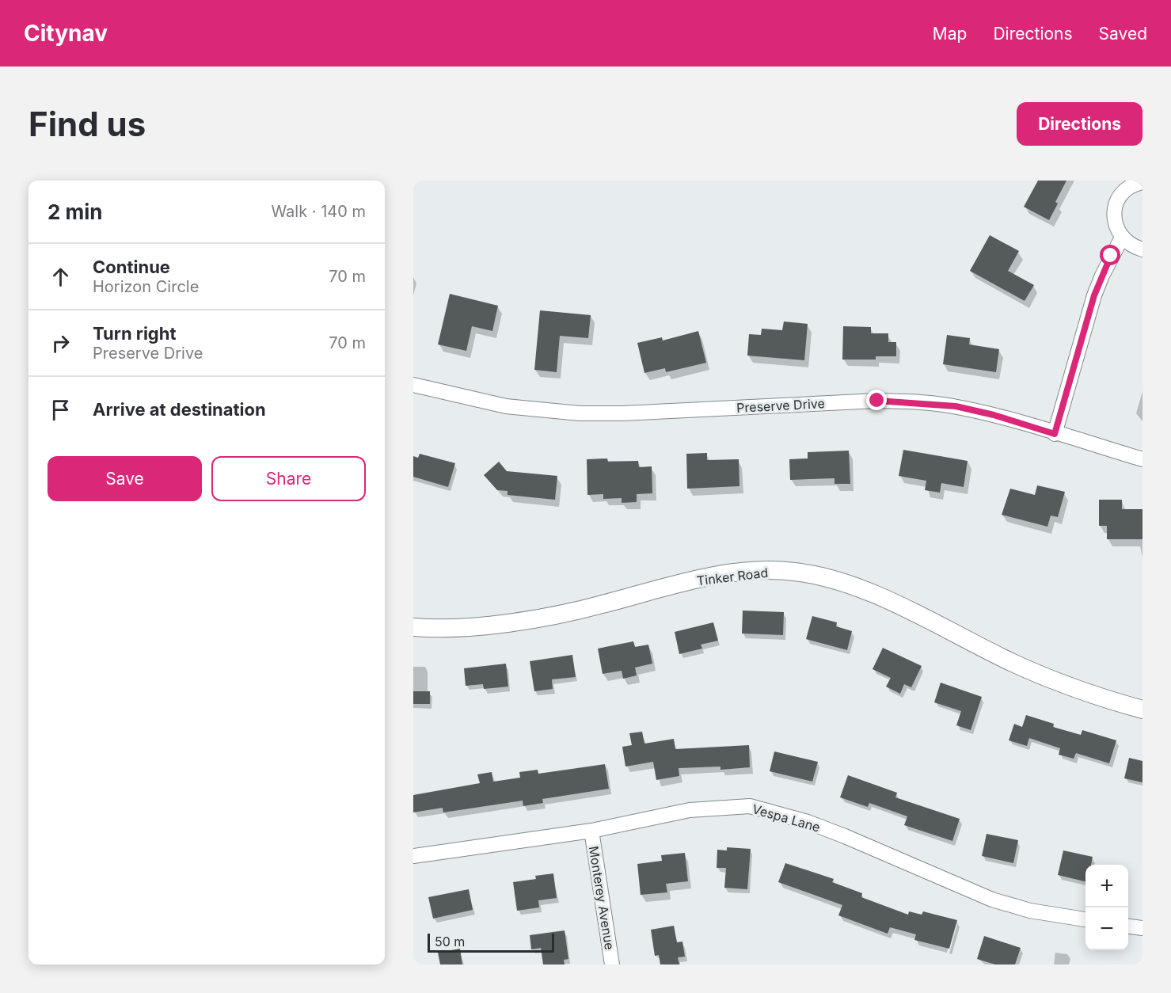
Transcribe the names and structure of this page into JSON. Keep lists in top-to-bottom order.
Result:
{
  "streets": {
    "street": [
      "Preserve Drive",
      "Tinker Road",
      "Vespa Lane",
      "Monterey Avenue"
    ]
  },
  "crossings": [
    ["Vespa Lane", "Monterey Avenue"]
  ],
  "scale_bar": "50 m",
  "page": {
    "header": "Citynav",
    "nav": ["Map", "Directions", "Saved"],
    "buttons": [
      "Directions",
      ["Save", "Share"]
    ],
    "title": "Find us",
    "heading": ["2 min", "Walk · 140 m"],
    "list": [
      ["Continue", "Horizon Circle", "70 m"],
      ["Turn right", "Preserve Drive", "70 m"],
      "Arrive at destination"
    ],
    "map_buttons": ["+", "−"],
    "scale": "50 m"
  }
}
